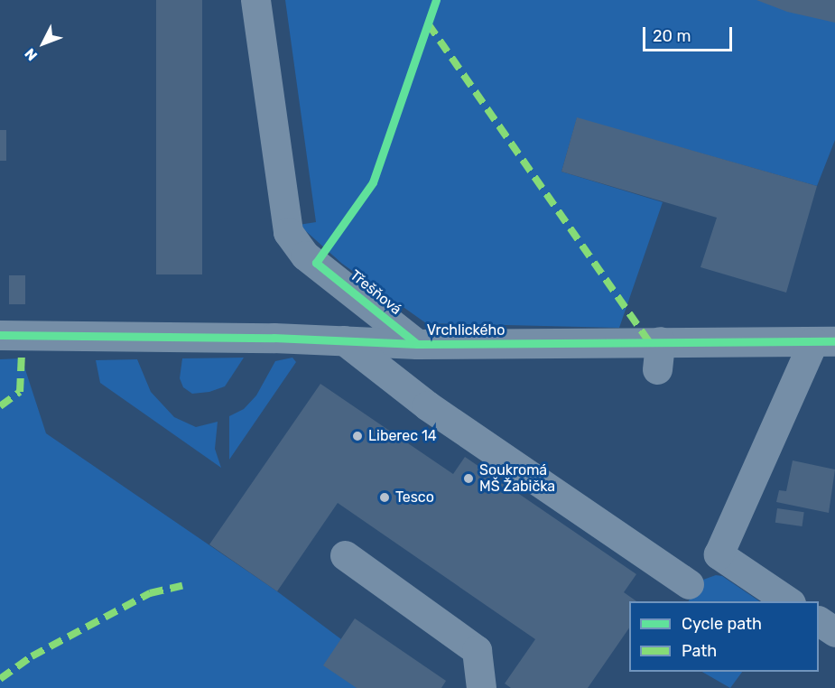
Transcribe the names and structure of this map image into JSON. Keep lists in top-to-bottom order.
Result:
{
  "streets": {
    "street": ["Třešňová", "Vrchlického"]
  },
  "crossings": [
    ["Třešňová", "Vrchlického"]
  ],
  "places": ["Liberec 14", "Soukromá MŠ Žabička", "Tesco"],
  "legend": ["Cycle path", "Path"],
  "scale_bar": "20 m",
  "north": "bottom left"
}
